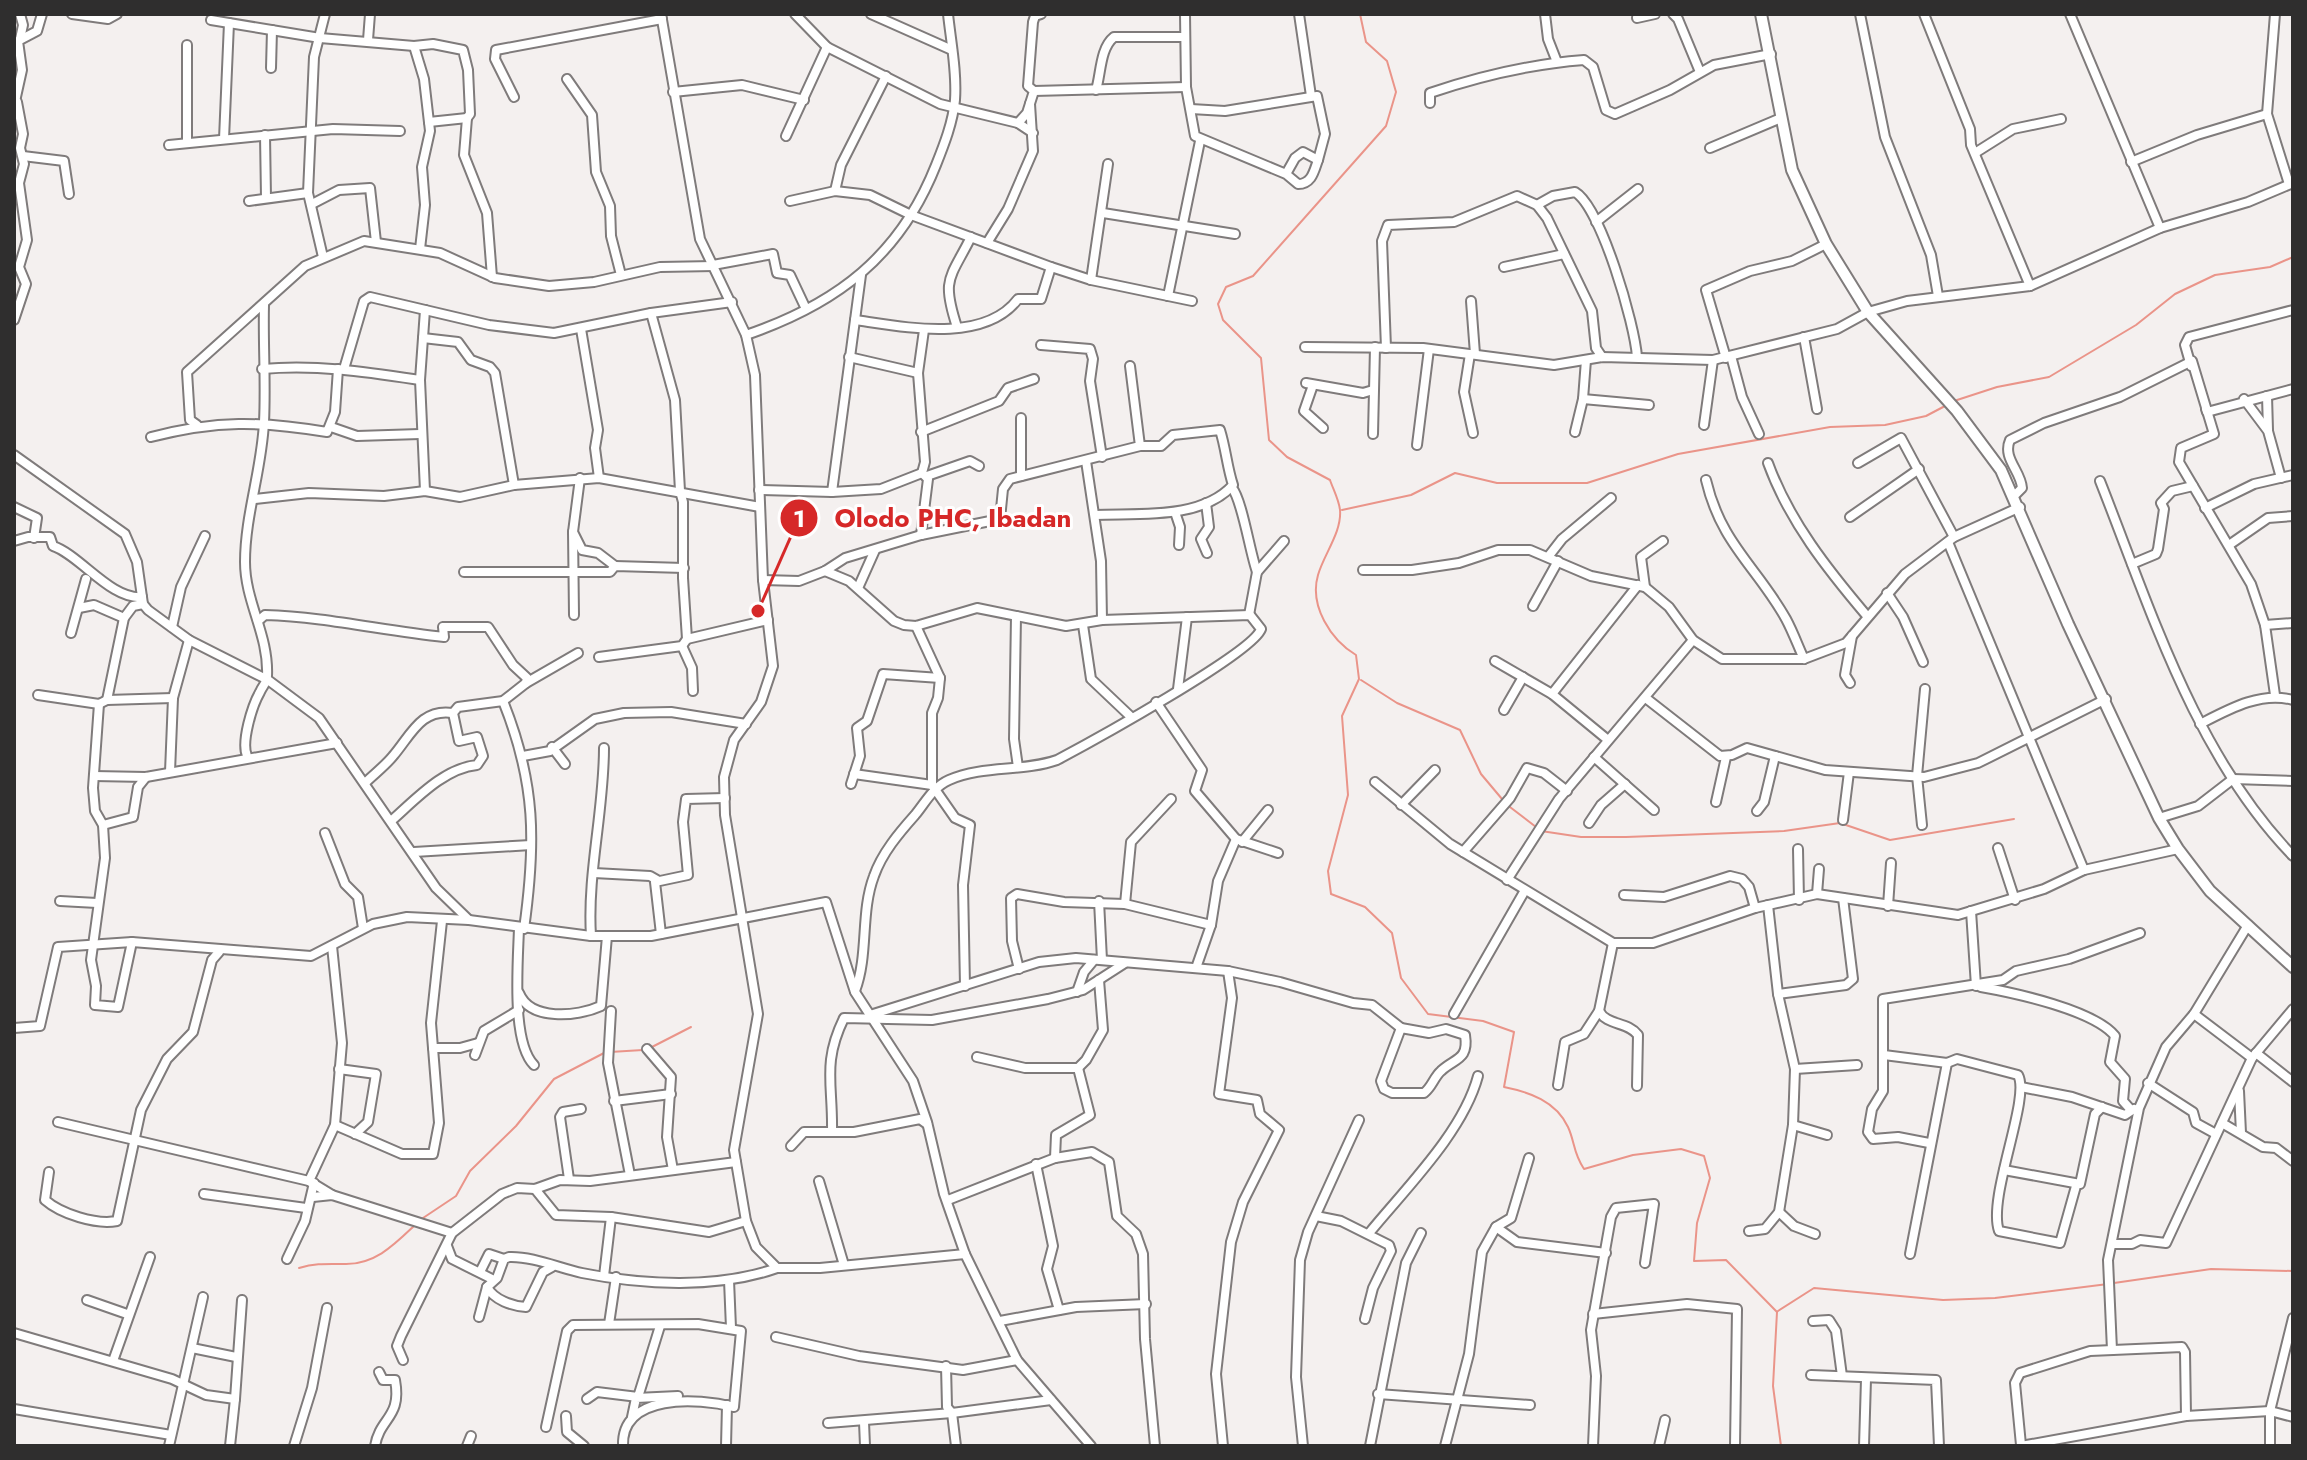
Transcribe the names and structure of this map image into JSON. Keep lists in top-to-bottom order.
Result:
{
  "places": ["Olodo PHC, Ibadan"]
}
